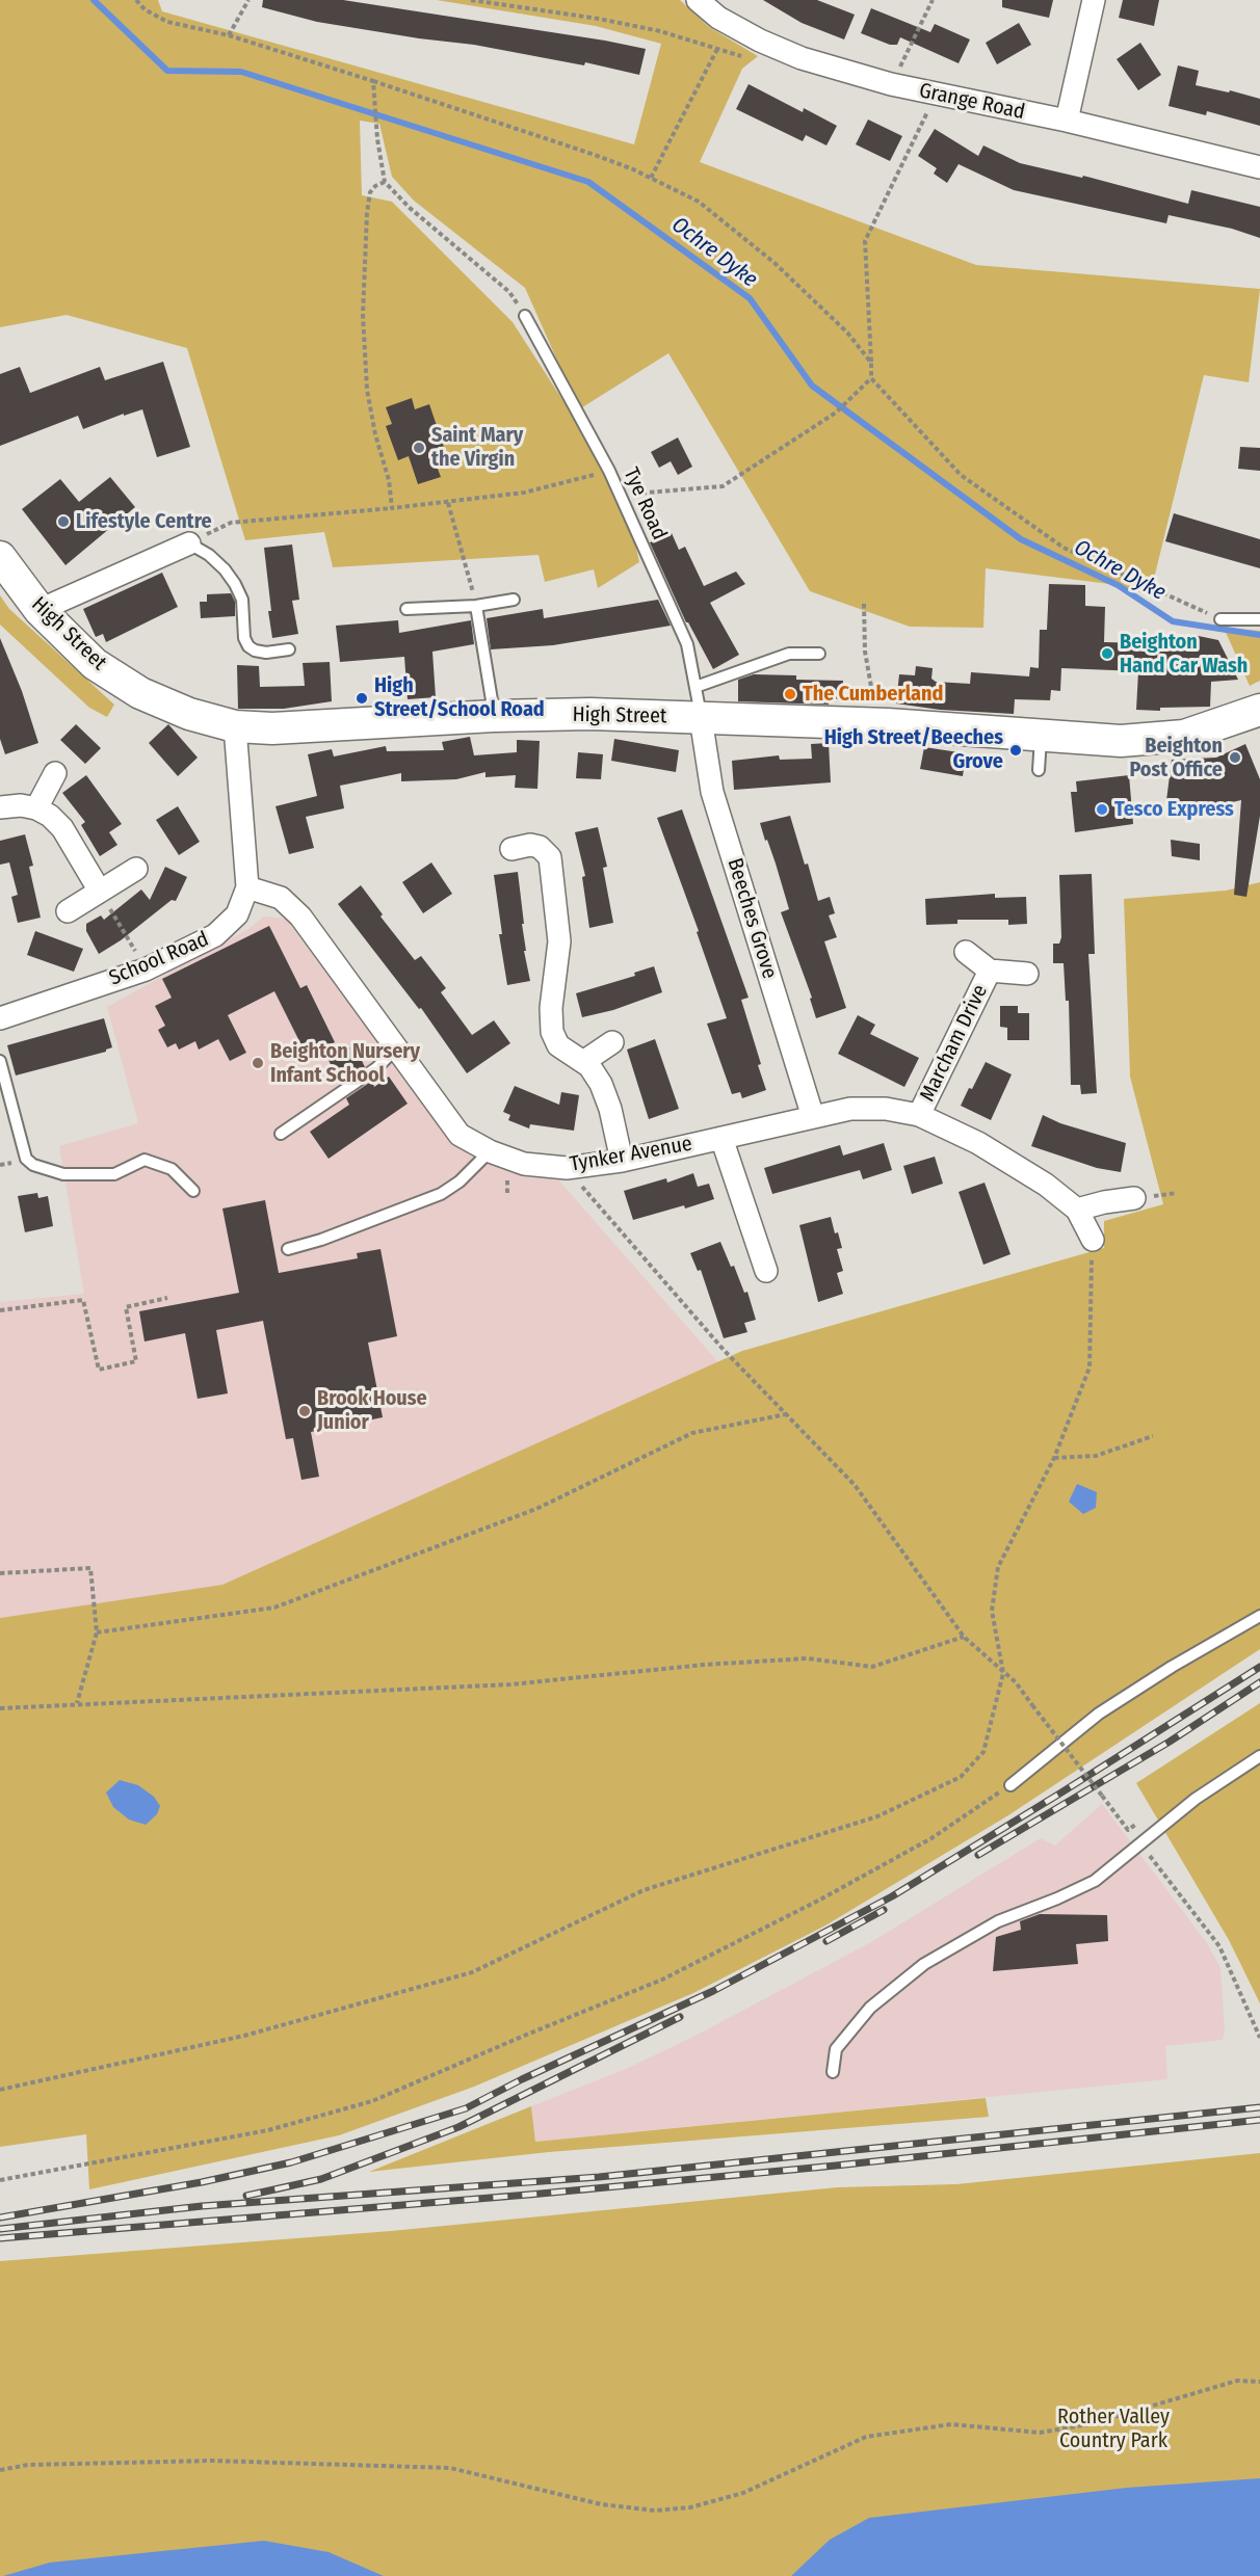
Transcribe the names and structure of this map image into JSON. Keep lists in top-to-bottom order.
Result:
{
  "streets": {
    "street": [
      "Grange Road",
      "High Street",
      "Beeches Grove",
      "School Road",
      "Marcham Drive",
      "Tynker Avenue"
    ],
    "lane": ["Tye Road"]
  },
  "crossings": [
    ["Tye Road", "High Street"],
    ["Tye Road", "Beeches Grove"],
    ["High Street", "Beeches Grove"],
    ["High Street", "School Road"],
    ["Beeches Grove", "Tynker Avenue"],
    ["School Road", "Tynker Avenue"],
    ["Marcham Drive", "Tynker Avenue"]
  ],
  "water": ["Ochre Dyke"],
  "parks": ["Rother Valley Country Park"],
  "places": [
    "Saint Mary the Virgin",
    "Lifestyle Centre",
    "Beighton Hand Car Wash",
    "The Cumberland",
    "High Street/School Road",
    "High Street/Beeches Grove",
    "Beighton Post Office",
    "Tesco Express",
    "Beighton Nursery Infant School",
    "Brook House Junior"
  ]
}
